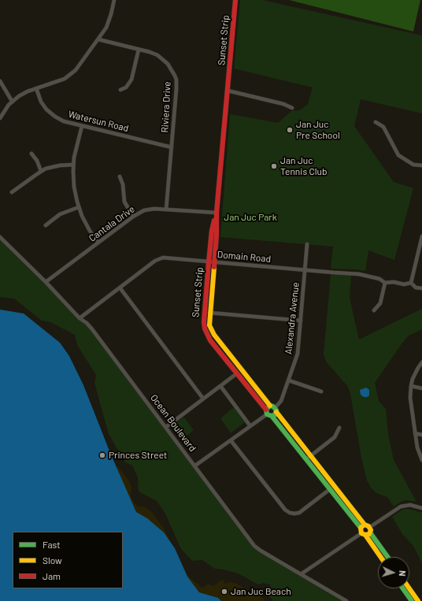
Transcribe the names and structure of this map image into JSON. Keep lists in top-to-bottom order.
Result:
{
  "streets": {
    "street": [
      "Sunset Strip",
      "Riviera Drive",
      "Watersun Road",
      "Cantala Drive",
      "Domain Road",
      "Alexandra Avenue",
      "Ocean Boulevard"
    ]
  },
  "crossings": [
    ["Sunset Strip", "Cantala Drive"],
    ["Sunset Strip", "Domain Road"],
    ["Sunset Strip", "Alexandra Avenue"],
    ["Riviera Drive", "Watersun Road"],
    ["Riviera Drive", "Cantala Drive"],
    ["Cantala Drive", "Ocean Boulevard"],
    ["Domain Road", "Alexandra Avenue"],
    ["Domain Road", "Ocean Boulevard"]
  ],
  "parks": ["Jan Juc Park"],
  "places": [
    "Jan Juc Pre School",
    "Jan Juc Tennis Club",
    "Princes Street",
    "Jan Juc Beach"
  ],
  "legend": ["Fast", "Slow", "Jam"],
  "north": "right"
}
